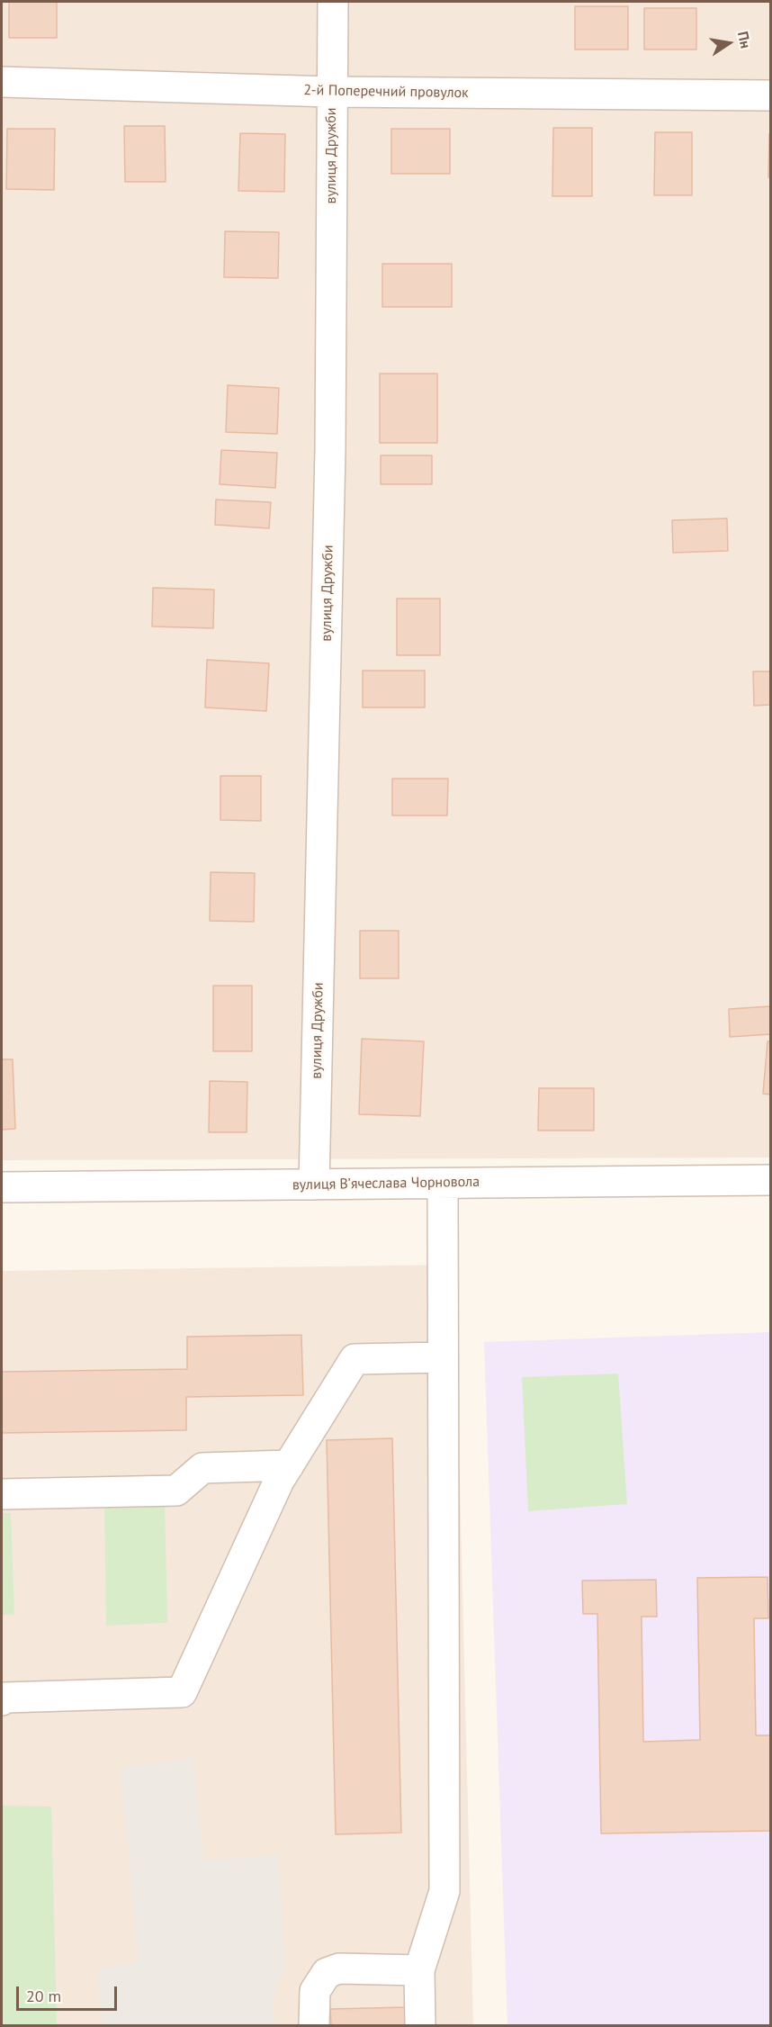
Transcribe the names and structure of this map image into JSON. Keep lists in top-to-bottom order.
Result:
{
  "streets": {
    "street": ["2-й Поперечний провулок", "вулиця Дружби", "вулиця Вʼячеслава Чорновола"]
  },
  "crossings": [
    ["2-й Поперечний провулок", "вулиця Дружби"],
    ["вулиця Дружби", "вулиця Вʼячеслава Чорновола"]
  ],
  "scale_bar": "20 m",
  "north": "right"
}
